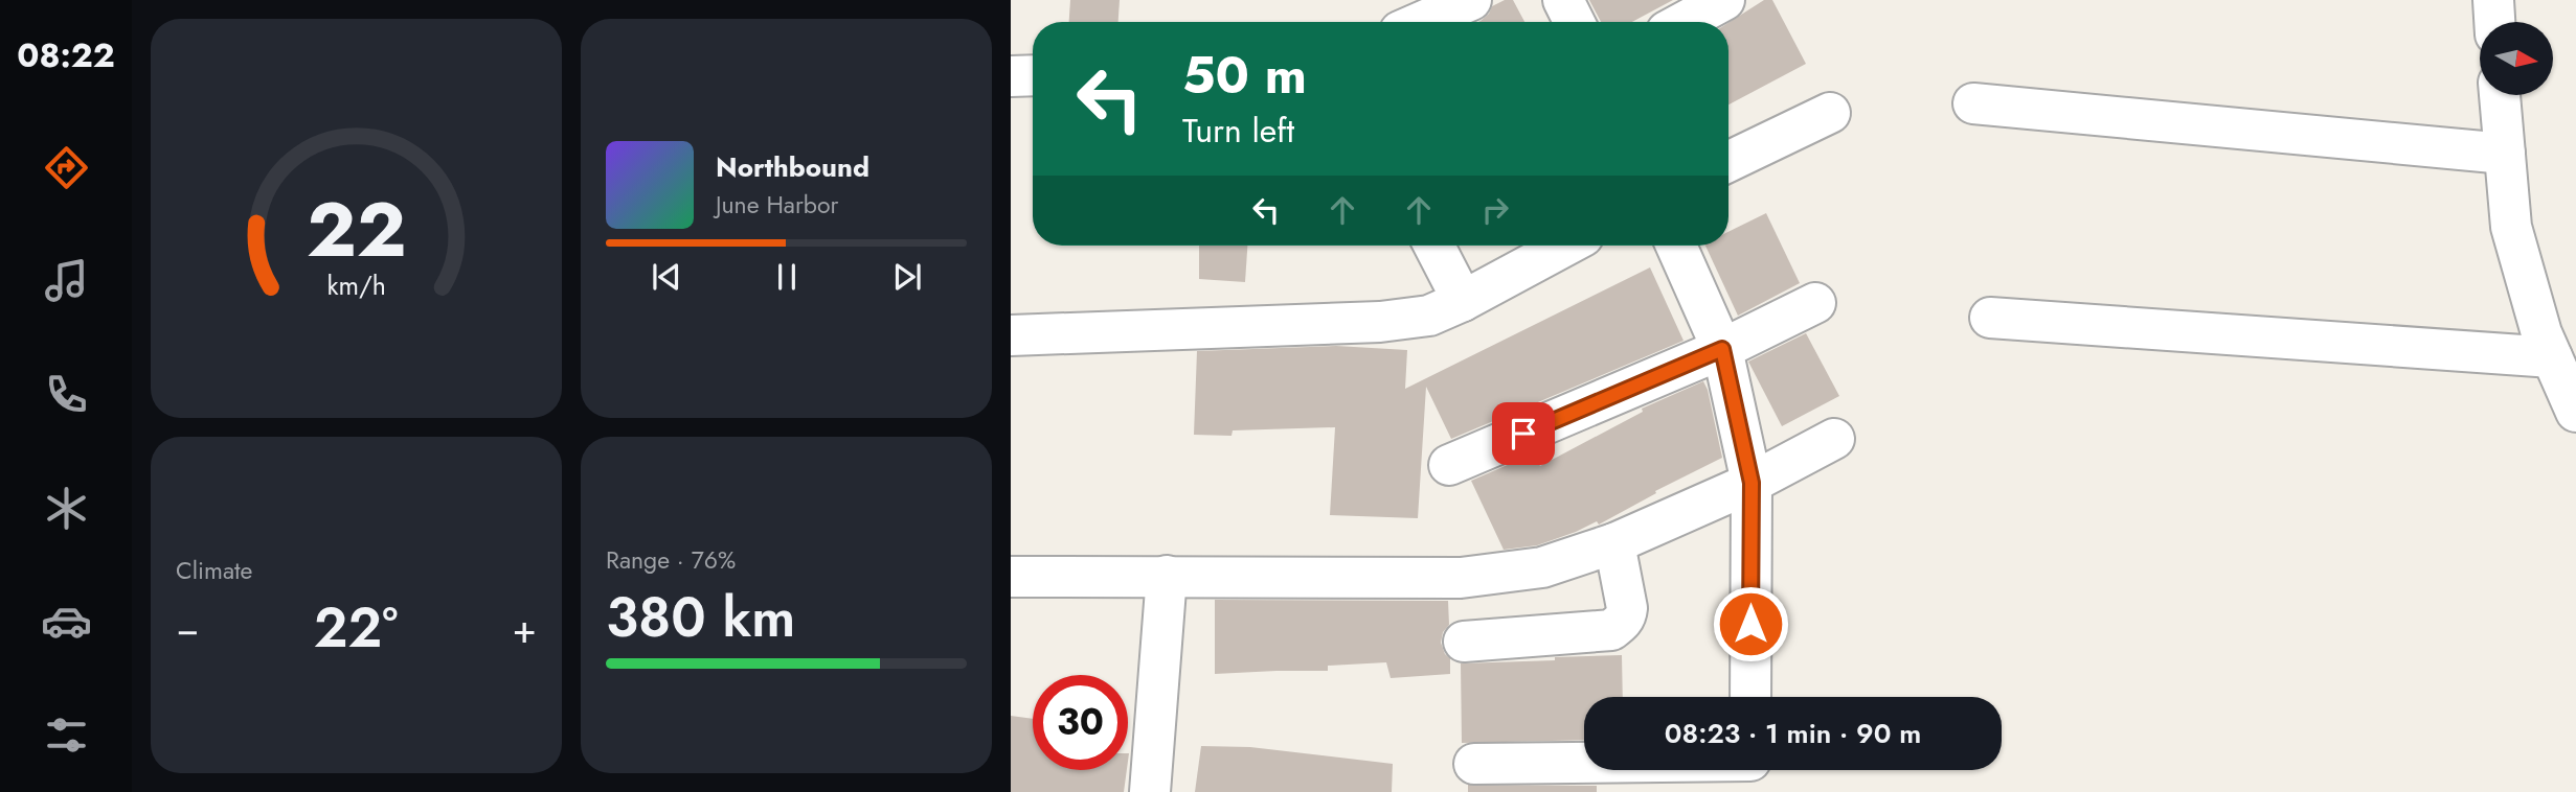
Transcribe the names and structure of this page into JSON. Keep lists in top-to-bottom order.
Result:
{
  "north": "right",
  "page": {
    "tabs": "08:22",
    "turn": ["50 m", "Turn left"],
    "song": ["Northbound", "June Harbor"],
    "tile": [
      "Climate",
      ["Range · 76%", "380 km"]
    ],
    "heat": ["−", "22°", "+"],
    "limit": "30",
    "trip": "08:23 · 1 min · 90 m",
    "gauge": ["22", "km/h"]
  }
}
